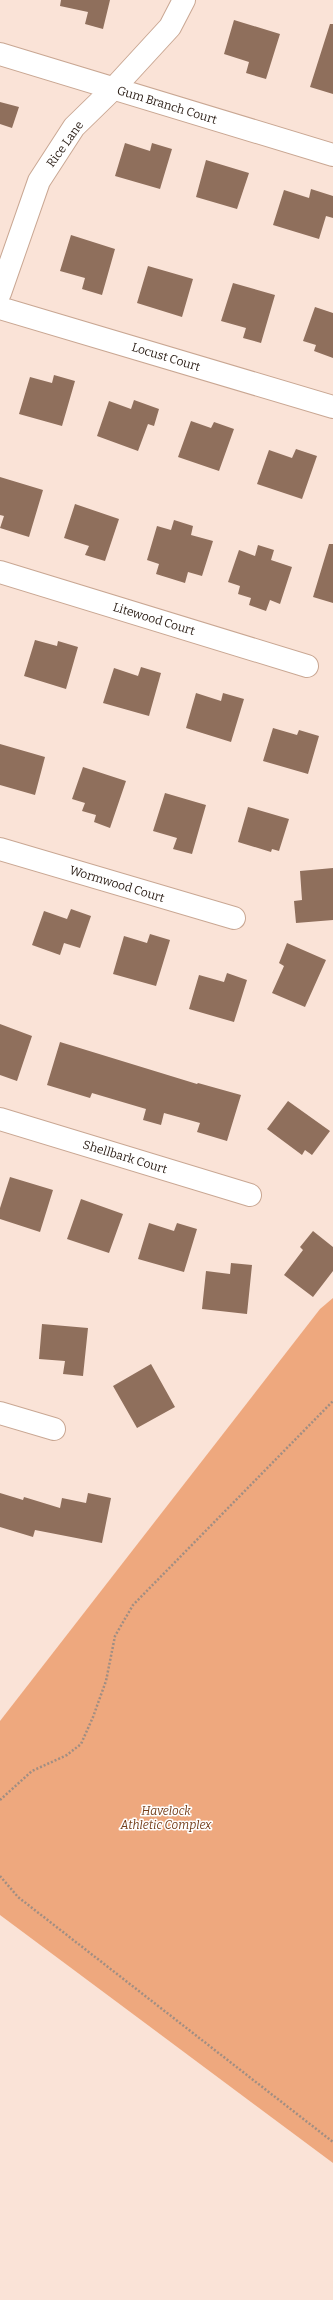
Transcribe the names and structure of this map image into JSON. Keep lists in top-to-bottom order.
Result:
{
  "streets": {
    "street": [
      "Gum Branch Court",
      "Rice Lane",
      "Locust Court",
      "Litewood Court",
      "Wormwood Court",
      "Shellbark Court"
    ]
  },
  "crossings": [
    ["Gum Branch Court", "Rice Lane"]
  ],
  "parks": ["Havelock Athletic Complex"]
}
